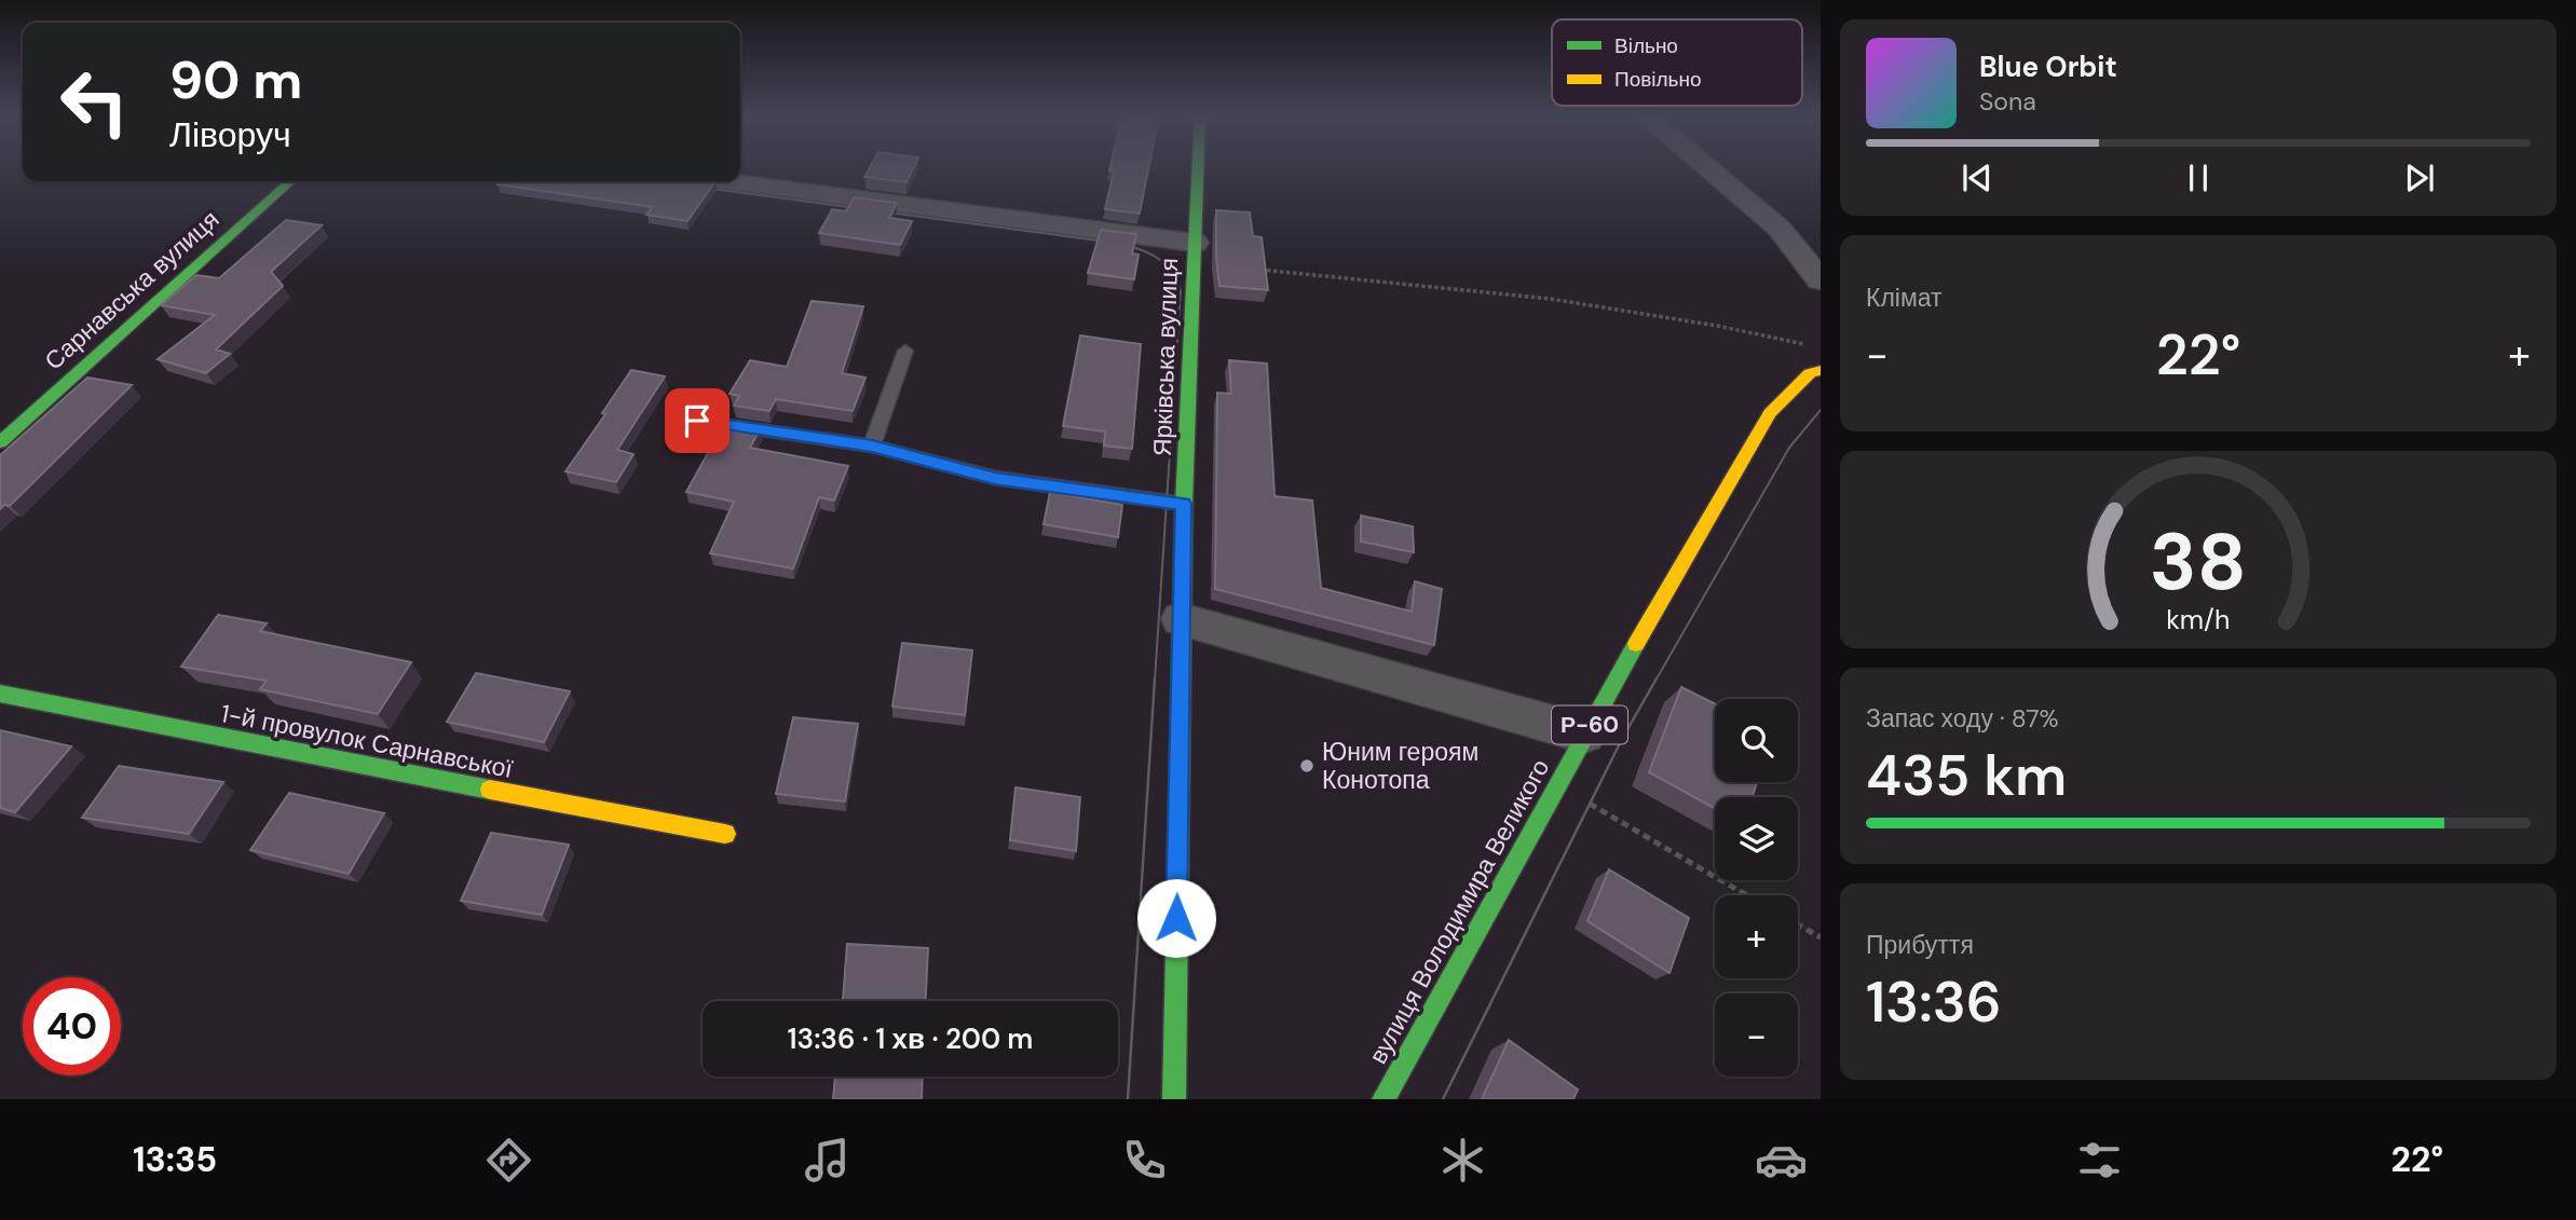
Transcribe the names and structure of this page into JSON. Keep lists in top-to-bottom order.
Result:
{
  "streets": {
    "street": [
      "Сарнавська вулиця",
      "Ярківська вулиця",
      "Р-60",
      "1-й провулок Сарнавської",
      "вулиця Володимира Великого"
    ]
  },
  "places": ["Юним героям Конотопа"],
  "legend": ["Вільно", "Повільно"],
  "page": {
    "turn": ["90 m", "Ліворуч"],
    "song": ["Blue Orbit", "Sona"],
    "tile": [
      "Клімат",
      ["Запас ходу · 87%", "435 km"],
      ["Прибуття", "13:36"]
    ],
    "heat": ["−", "22°", "+"],
    "map_buttons": ["+", "−"],
    "limit": "40",
    "trip": "13:36 · 1 хв · 200 m",
    "tabs": ["13:35", "22°"],
    "gauge": ["38", "km/h"]
  }
}
